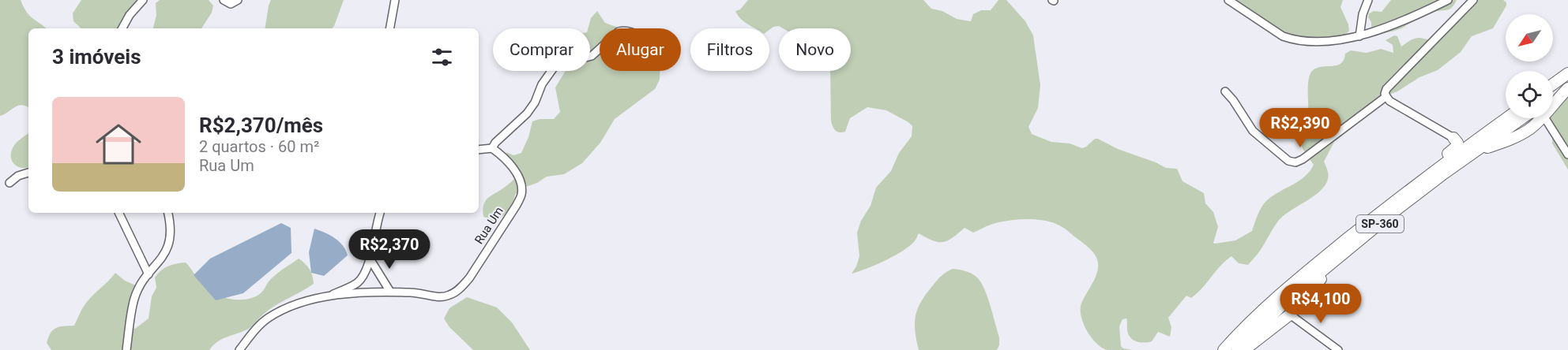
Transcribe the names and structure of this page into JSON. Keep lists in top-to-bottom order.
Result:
{
  "streets": {
    "highway": ["SP-360"],
    "street": ["Rua Um"]
  },
  "north": "bottom left",
  "page": {
    "chip": [
      "Comprar",
      "Alugar",
      "Filtros",
      "Novo"
    ],
    "heading": "3 imóveis",
    "list": [
      {
        "name": "R$2,370/mês",
        "note": "2 quartos · 60 m² · Rua Um"
      }
    ],
    "price": ["R$2,390", "R$2,370", "R$4,100"]
  }
}
